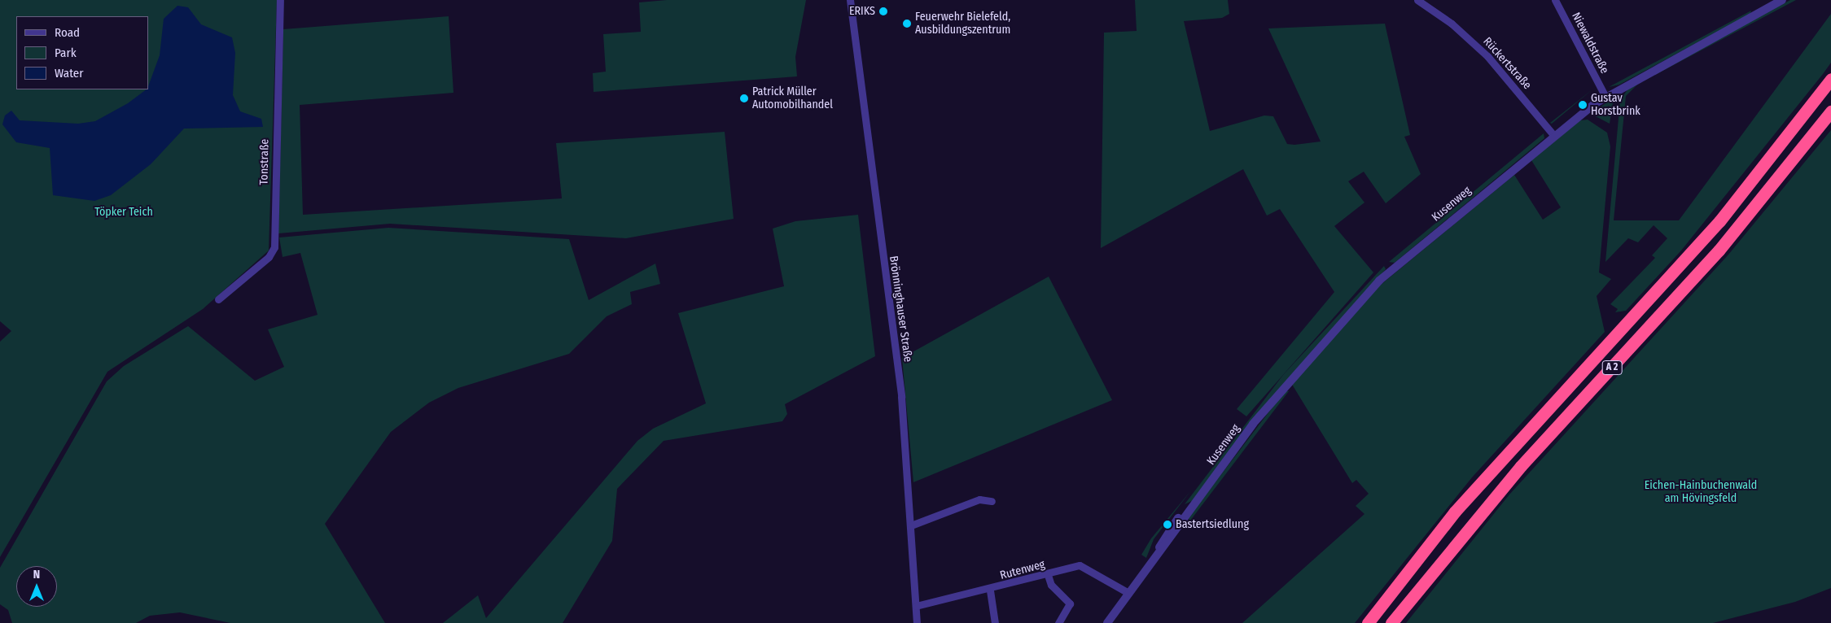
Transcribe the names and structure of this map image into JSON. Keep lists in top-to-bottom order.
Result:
{
  "streets": {
    "highway": ["A 2"],
    "street": [
      "Niewaldstraße",
      "Rückertstraße",
      "Tonstraße",
      "Kusenweg",
      "Brönninghauser Straße",
      "Rutenweg"
    ]
  },
  "crossings": [
    ["Niewaldstraße", "Kusenweg"],
    ["Rückertstraße", "Kusenweg"],
    ["Kusenweg", "Rutenweg"],
    ["Brönninghauser Straße", "Rutenweg"]
  ],
  "parks": ["Töpker Teich", "Eichen-Hainbuchenwald am Hövingsfeld"],
  "places": [
    "ERIKS",
    "Feuerwehr Bielefeld, Ausbildungszentrum",
    "Patrick Müller Automobilhandel",
    "Gustav Horstbrink",
    "Bastertsiedlung"
  ],
  "legend": ["Road", "Park", "Water"],
  "north": "top"
}
